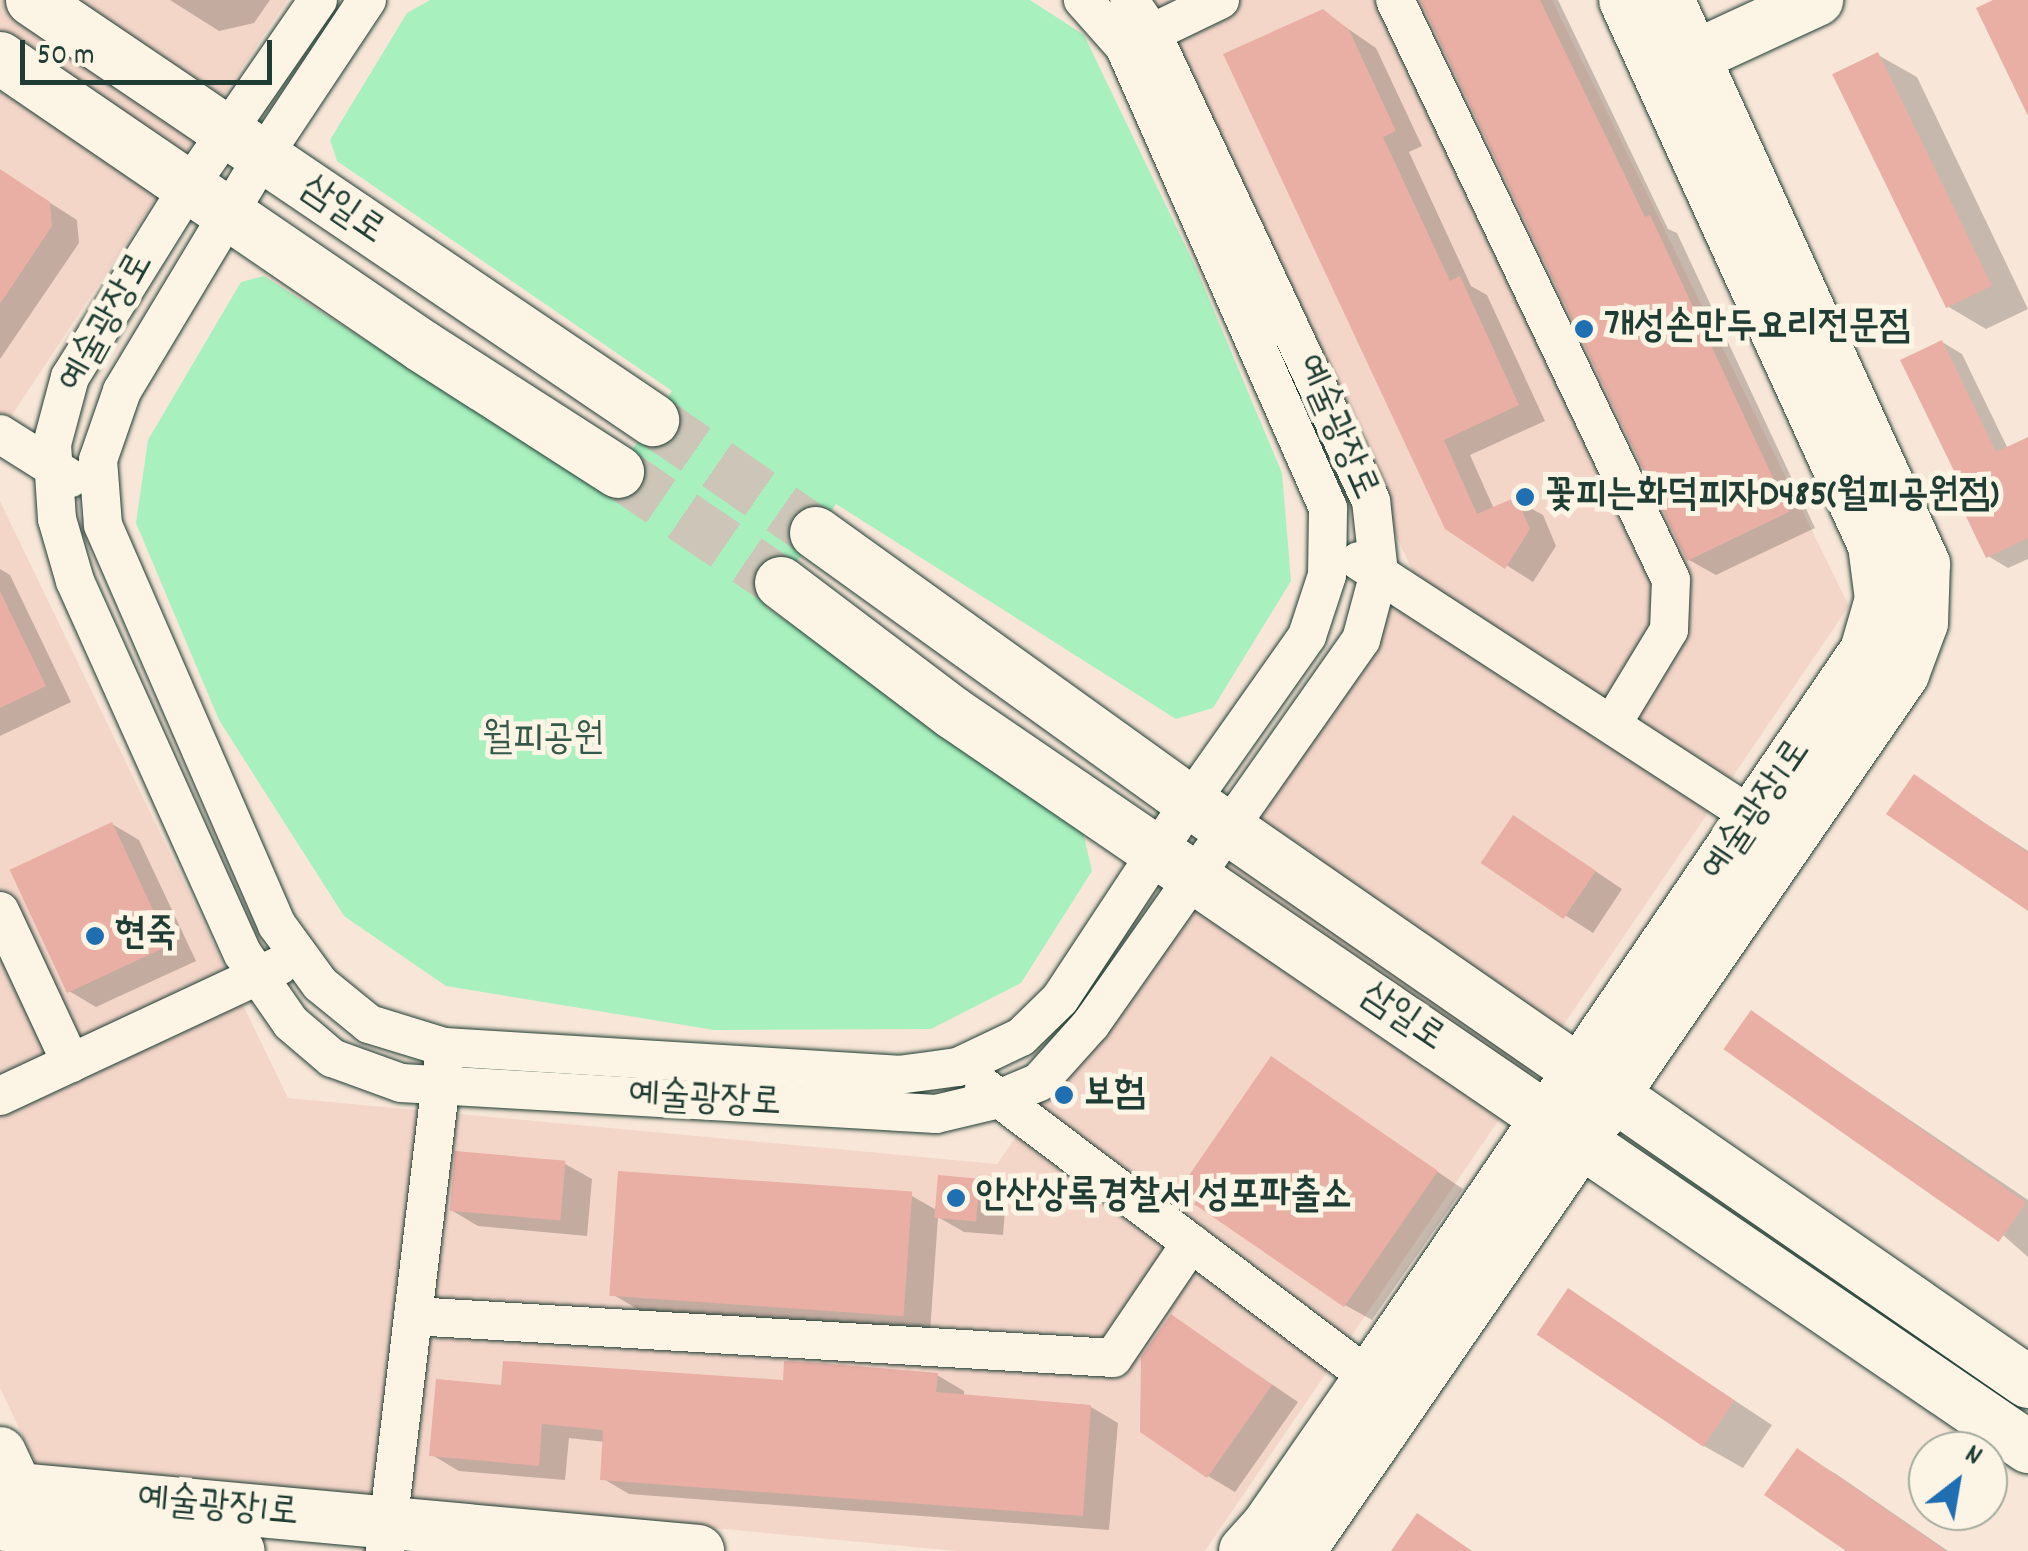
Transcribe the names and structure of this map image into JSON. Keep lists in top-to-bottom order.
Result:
{
  "streets": {
    "street": ["삼일로", "예술광장로", "예술광장1로"]
  },
  "crossings": [
    ["삼일로", "예술광장로"],
    ["삼일로", "예술광장1로"]
  ],
  "parks": ["월피공원"],
  "places": [
    "개성손만두요리전문점",
    "꽃피는화덕피자D485(월피공원점)",
    "현죽",
    "보험",
    "안산상록경찰서 성포파출소"
  ],
  "scale_bar": "50 m",
  "north": "top right"
}
